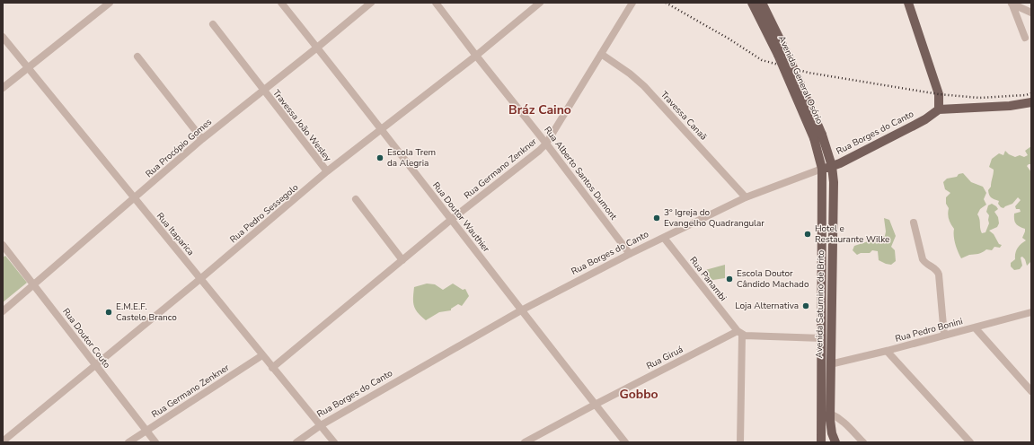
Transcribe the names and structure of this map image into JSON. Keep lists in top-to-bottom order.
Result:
{
  "streets": {
    "main road": ["Avenida General Osório", "Rua Borges do Canto", "Avenida Saturnino de Brito"],
    "street": [
      "Travessa Canaã",
      "Travessa João Wesley",
      "Rua Procópio Gomes",
      "Rua Germano Zenkner",
      "Rua Alberto Santos Dumont",
      "Rua Pedro Sessegolo",
      "Rua Doutor Wauthier",
      "Rua Itaparica",
      "Rua Panambi",
      "Rua Pedro Bonini",
      "Rua Doutor Couto",
      "Rua Giruá"
    ]
  },
  "crossings": [
    ["Avenida General Osório", "Rua Borges do Canto"],
    ["Avenida General Osório", "Avenida Saturnino de Brito"],
    ["Travessa Canaã", "Rua Borges do Canto"],
    ["Travessa Canaã", "Rua Germano Zenkner"],
    ["Travessa João Wesley", "Rua Procópio Gomes"],
    ["Travessa João Wesley", "Rua Pedro Sessegolo"],
    ["Rua Borges do Canto", "Rua Alberto Santos Dumont"],
    ["Rua Borges do Canto", "Rua Doutor Wauthier"],
    ["Rua Borges do Canto", "Rua Itaparica"],
    ["Rua Borges do Canto", "Rua Panambi"],
    ["Rua Borges do Canto", "Avenida Saturnino de Brito"],
    ["Rua Procópio Gomes", "Rua Doutor Wauthier"],
    ["Rua Procópio Gomes", "Rua Itaparica"],
    ["Rua Procópio Gomes", "Rua Doutor Couto"],
    ["Rua Germano Zenkner", "Rua Alberto Santos Dumont"],
    ["Rua Germano Zenkner", "Rua Doutor Wauthier"],
    ["Rua Germano Zenkner", "Rua Itaparica"],
    ["Rua Germano Zenkner", "Rua Doutor Couto"],
    ["Rua Alberto Santos Dumont", "Rua Pedro Sessegolo"],
    ["Rua Pedro Sessegolo", "Rua Doutor Wauthier"],
    ["Rua Pedro Sessegolo", "Rua Itaparica"],
    ["Rua Pedro Sessegolo", "Rua Doutor Couto"],
    ["Rua Doutor Wauthier", "Rua Giruá"],
    ["Rua Panambi", "Rua Giruá"],
    ["Avenida Saturnino de Brito", "Rua Pedro Bonini"],
    ["Avenida Saturnino de Brito", "Rua Giruá"]
  ],
  "districts": ["Bráz Caino", "Gobbo"],
  "places": [
    "Escola Trem da Alegria",
    "3° Igreja do Evangelho Quadrangular",
    "Hotel e Restaurante Wilke",
    "Escola Doutor Cândido Machado",
    "Loja Alternativa",
    "E.M.E.F. Castelo Branco"
  ]
}
